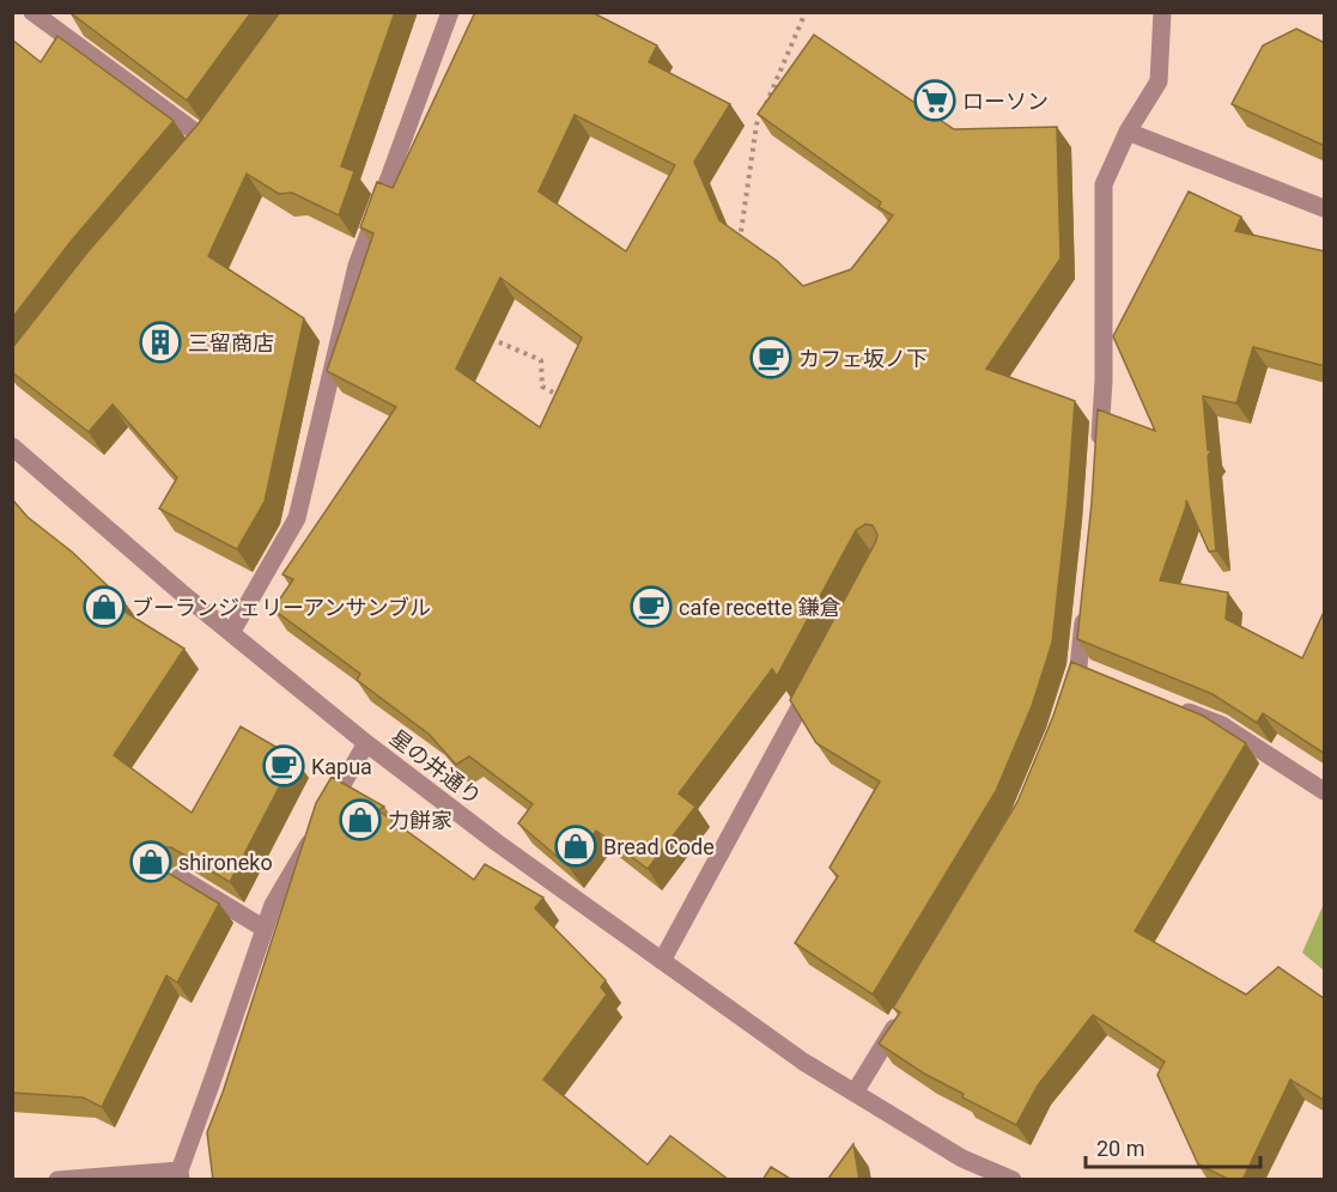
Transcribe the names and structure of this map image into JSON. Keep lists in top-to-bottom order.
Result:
{
  "streets": {
    "street": ["星の井通り"]
  },
  "places": {
    "supermarket": ["ローソン"],
    "building": ["三留商店"],
    "cafe": ["カフェ坂ノ下", "cafe recette 鎌倉", "Kapua"],
    "shop": [
      "ブーランジェリーアンサンブル",
      "力餅家",
      "Bread Code",
      "shironeko"
    ]
  },
  "scale_bar": "20 m"
}
